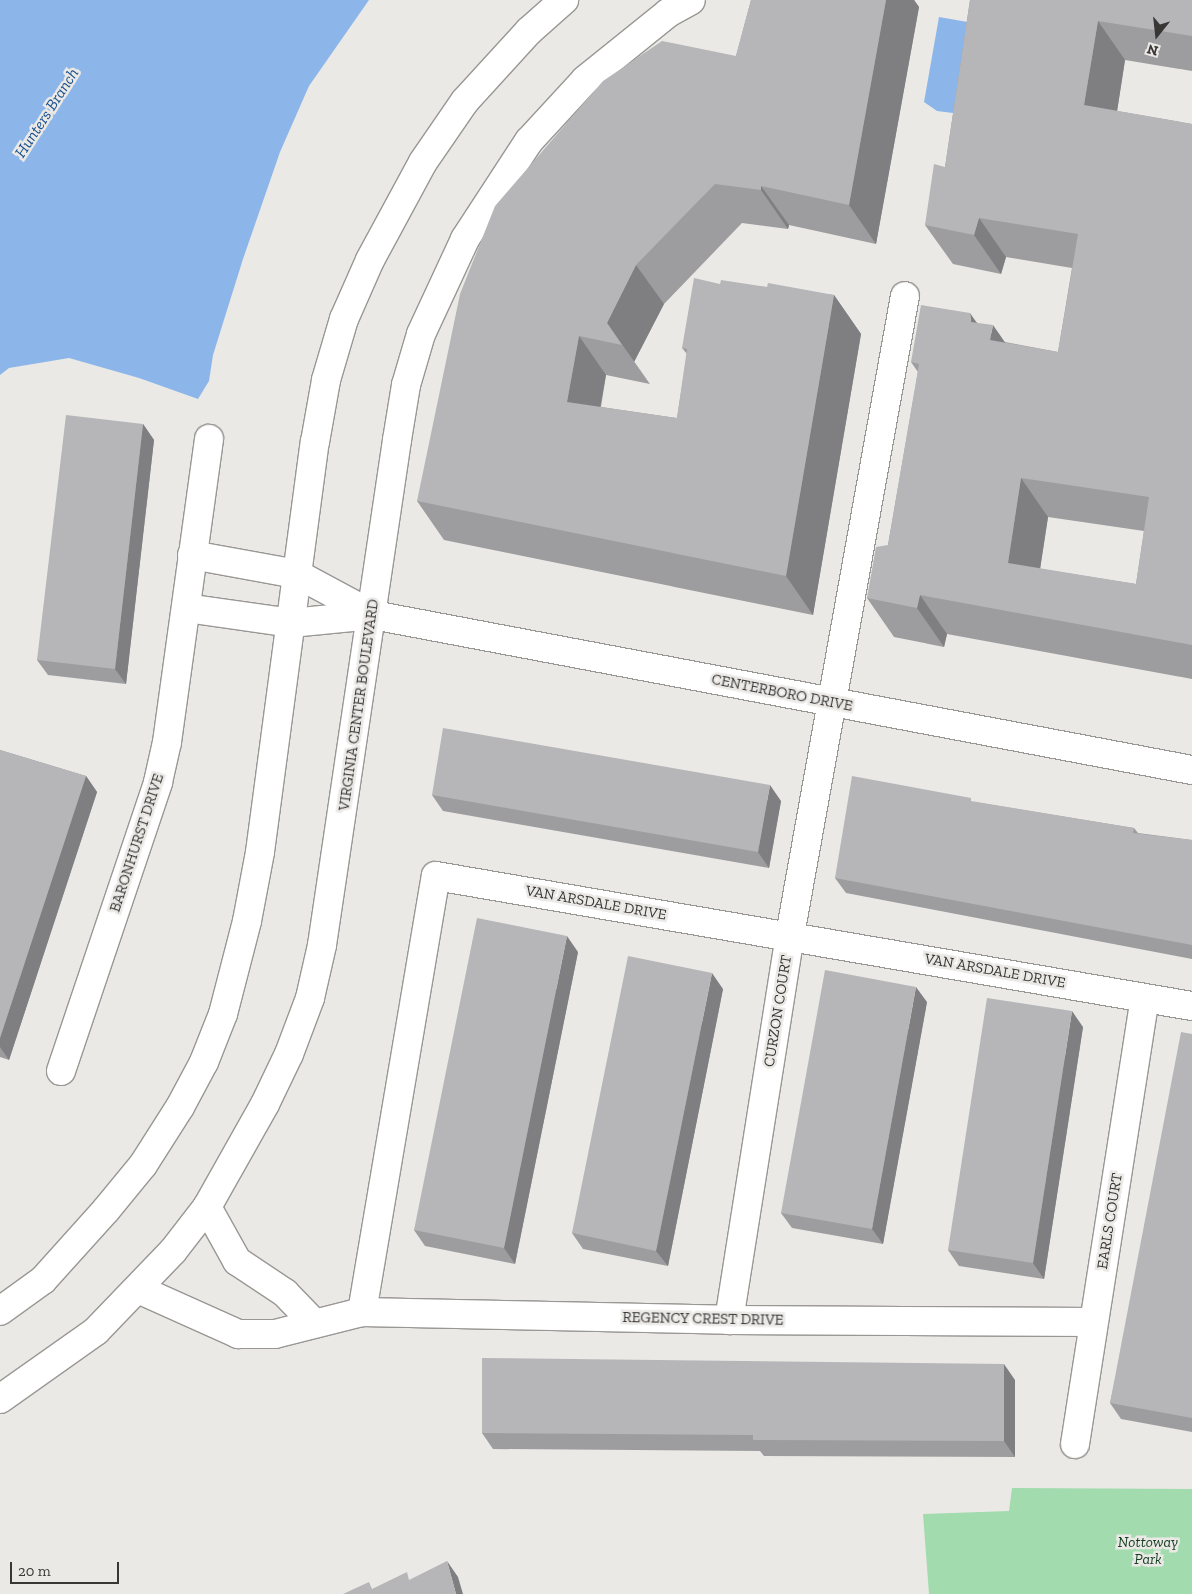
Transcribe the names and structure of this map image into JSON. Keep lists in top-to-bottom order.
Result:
{
  "streets": {
    "street": [
      "CENTERBORO DRIVE",
      "VIRGINIA CENTER BOULEVARD",
      "BARONHURST DRIVE",
      "VAN ARSDALE DRIVE",
      "CURZON COURT",
      "EARLS COURT",
      "REGENCY CREST DRIVE"
    ]
  },
  "crossings": [
    ["CENTERBORO DRIVE", "VIRGINIA CENTER BOULEVARD"],
    ["CENTERBORO DRIVE", "CURZON COURT"],
    ["VIRGINIA CENTER BOULEVARD", "REGENCY CREST DRIVE"],
    ["VAN ARSDALE DRIVE", "CURZON COURT"],
    ["VAN ARSDALE DRIVE", "EARLS COURT"],
    ["VAN ARSDALE DRIVE", "REGENCY CREST DRIVE"],
    ["CURZON COURT", "REGENCY CREST DRIVE"],
    ["EARLS COURT", "REGENCY CREST DRIVE"]
  ],
  "water": ["Hunters Branch"],
  "parks": ["Nottoway Park"],
  "scale_bar": "20 m",
  "north": "bottom"
}
